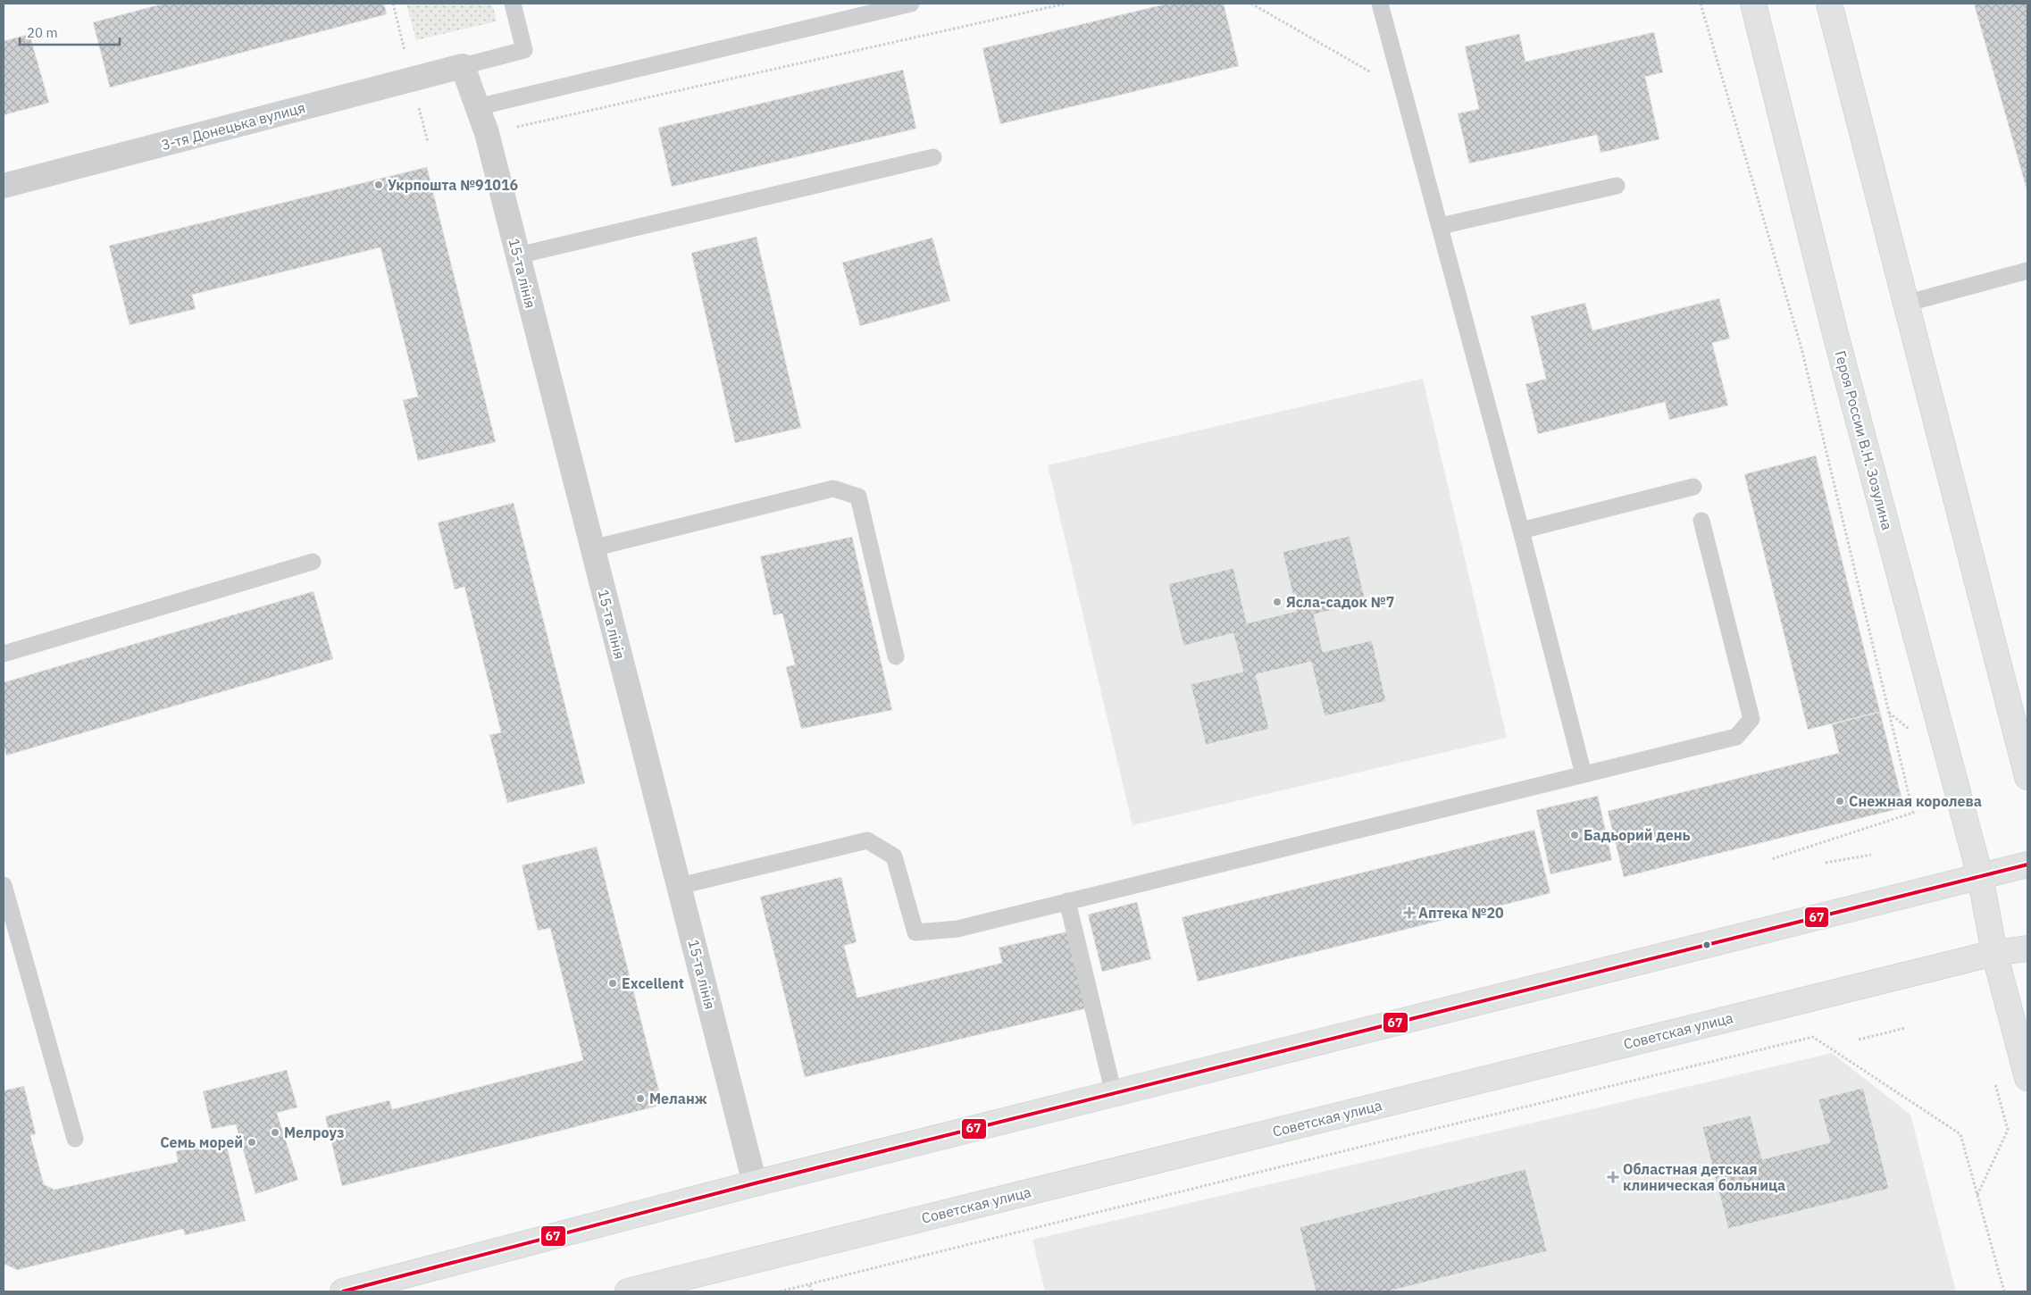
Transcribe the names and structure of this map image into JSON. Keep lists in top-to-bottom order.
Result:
{
  "streets": {
    "main road": ["Героя России В.Н. Зозулина", "Советская улица"],
    "street": ["3-тя Донецька вулиця", "15-та лінія"]
  },
  "crossings": [
    ["3-тя Донецька вулиця", "15-та лінія"],
    ["Героя России В.Н. Зозулина", "Советская улица"]
  ],
  "places": {
    "other": [
      "Укрпошта №91016",
      "Ясла-садок №7",
      "Снежная королева",
      "Бадьорий день",
      "Excellent",
      "Меланж",
      "Мелроуз",
      "Семь морей"
    ],
    "health": ["Аптека №20", "Областная детская клиническая больница"]
  },
  "lines": ["transit line 67"],
  "scale_bar": "20 m"
}
